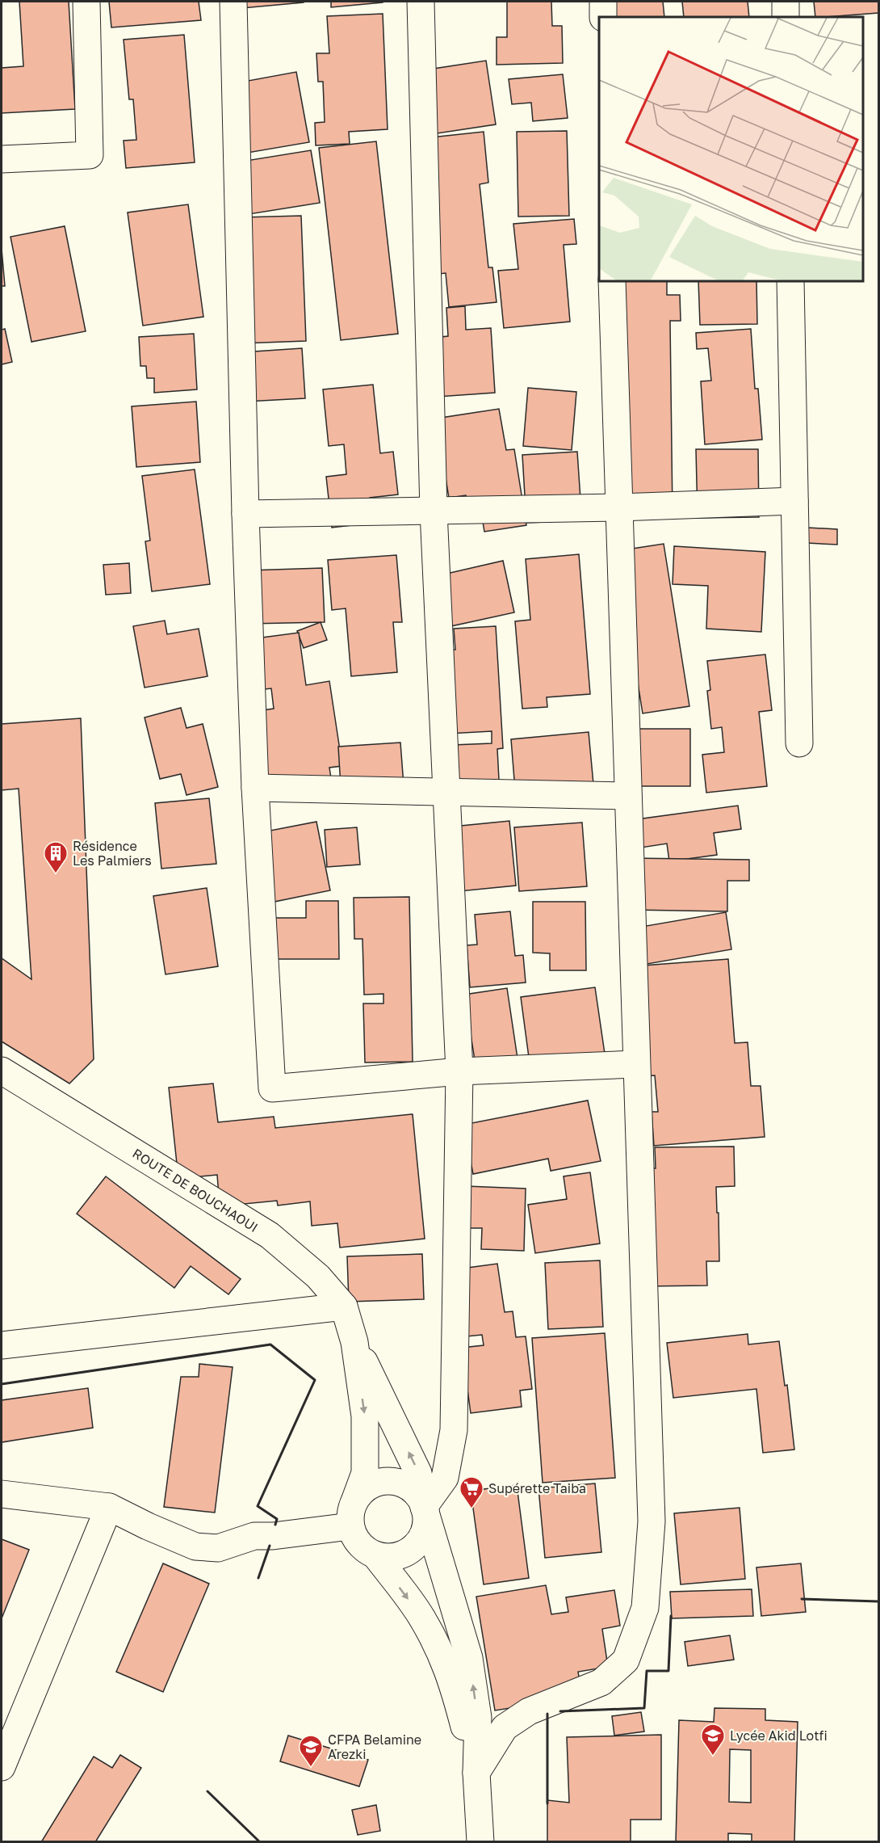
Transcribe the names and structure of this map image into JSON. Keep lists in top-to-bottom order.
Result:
{
  "streets": {
    "street": ["ROUTE DE BOUCHAOUI"]
  },
  "places": {
    "building": ["Résidence Les Palmiers"],
    "supermarket": ["Supérette Taiba"],
    "school or university": ["Lycée Akid Lotfi", "CFPA Belamine Arezki"]
  }
}
